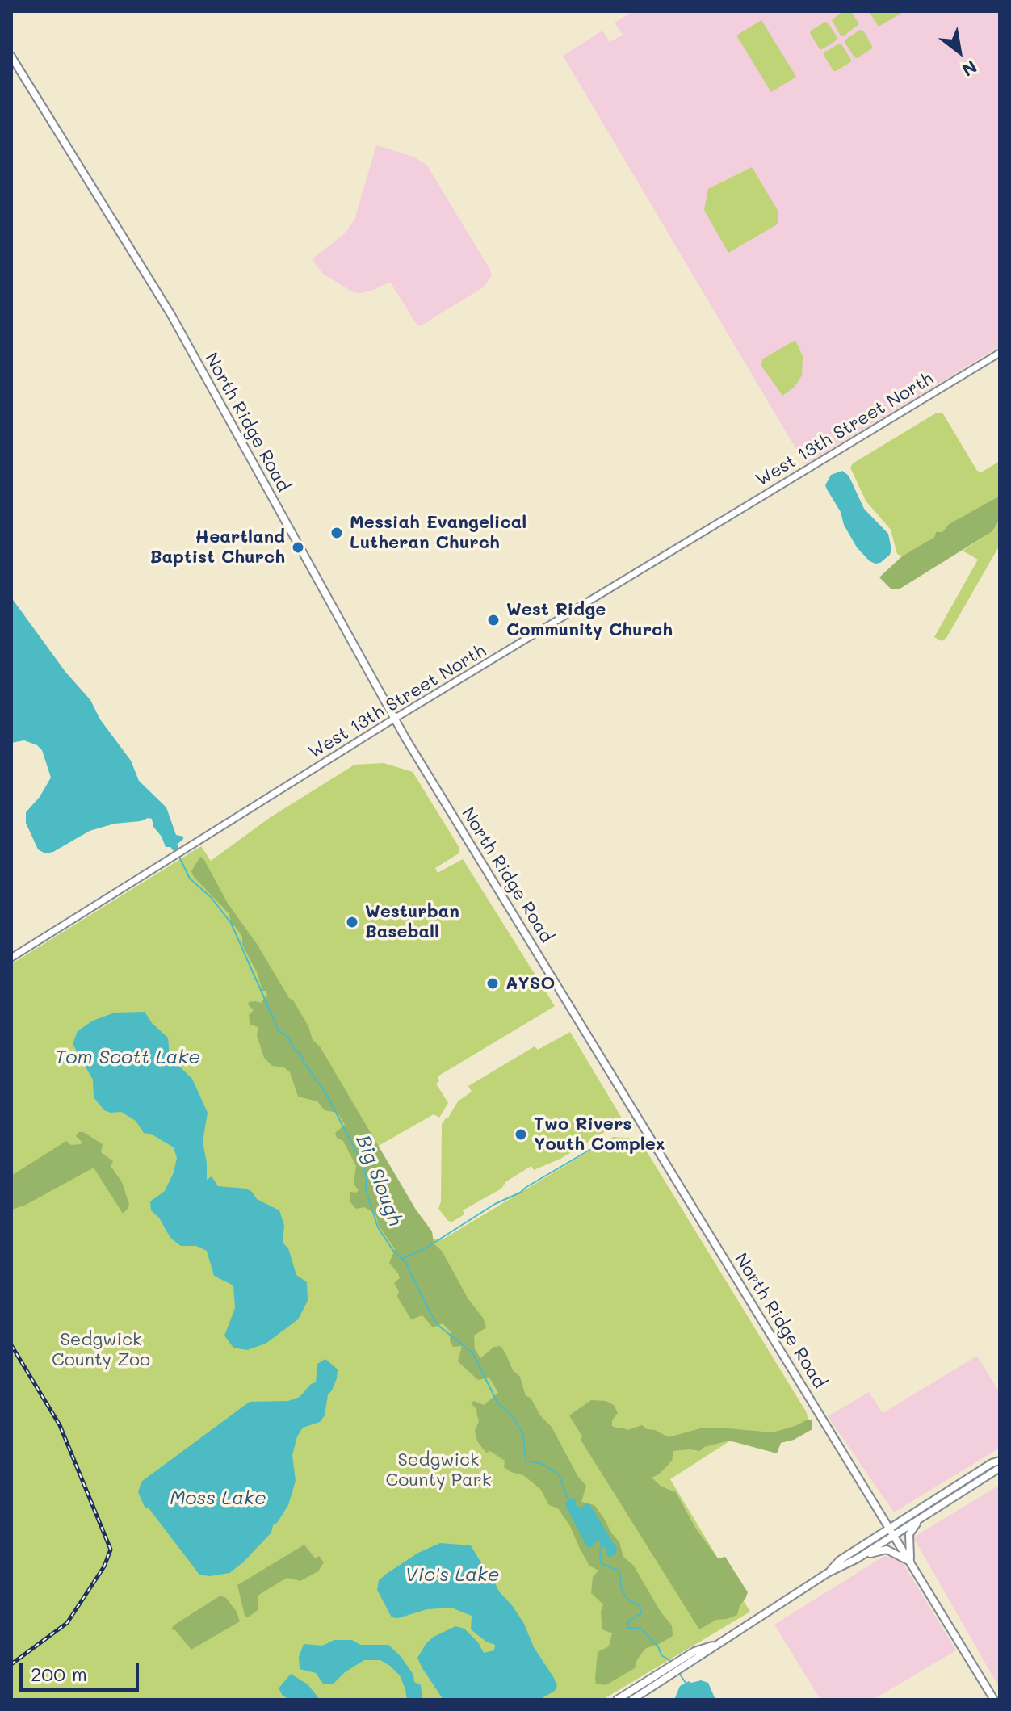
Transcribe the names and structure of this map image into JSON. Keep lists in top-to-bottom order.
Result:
{
  "streets": {
    "main road": ["North Ridge Road"],
    "street": ["West 13th Street North"]
  },
  "crossings": [
    ["North Ridge Road", "West 13th Street North"]
  ],
  "water": [
    "Tom Scott Lake",
    "Big Slough",
    "Moss Lake",
    "Vic's Lake"
  ],
  "parks": ["Sedgwick County Zoo", "Sedgwick County Park"],
  "places": [
    "Messiah Evangelical Lutheran Church",
    "Heartland Baptist Church",
    "West Ridge Community Church",
    "Westurban Baseball",
    "AYSO",
    "Two Rivers Youth Complex"
  ],
  "scale_bar": "200 m",
  "north": "bottom right"
}
